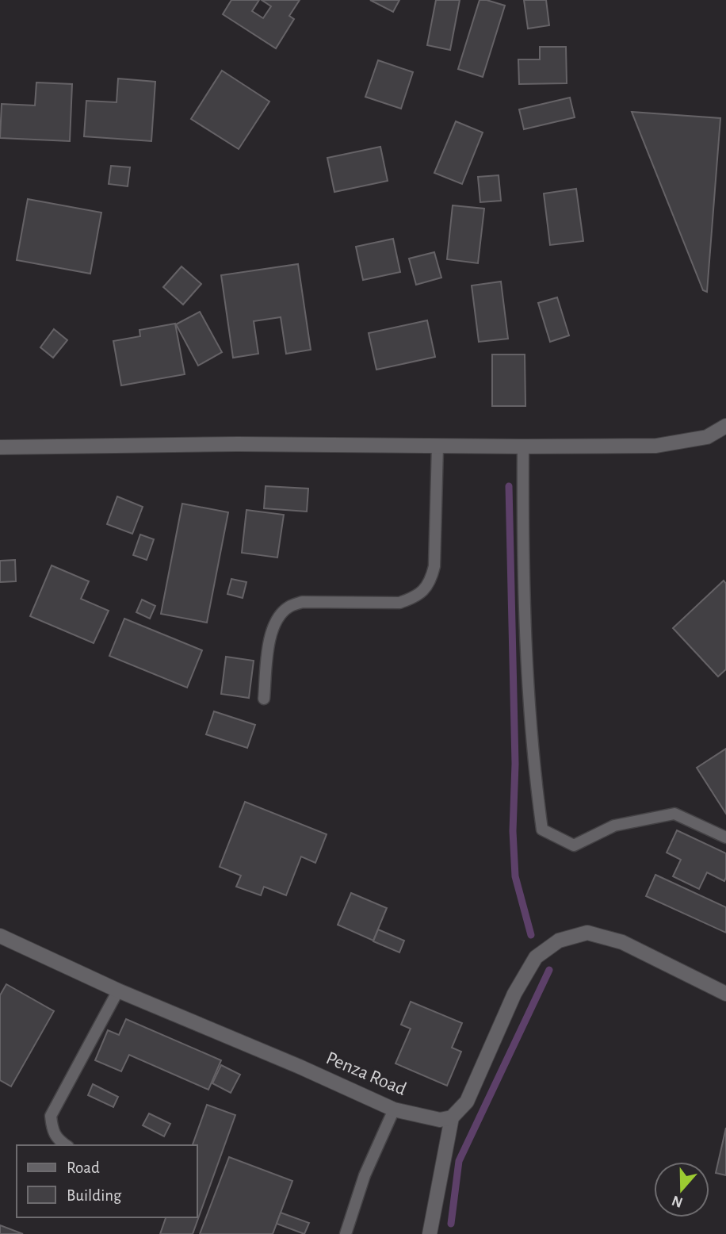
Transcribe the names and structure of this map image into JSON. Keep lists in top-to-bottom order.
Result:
{
  "streets": {
    "street": ["Penza Road"]
  },
  "legend": ["Road", "Building"],
  "north": "bottom"
}
